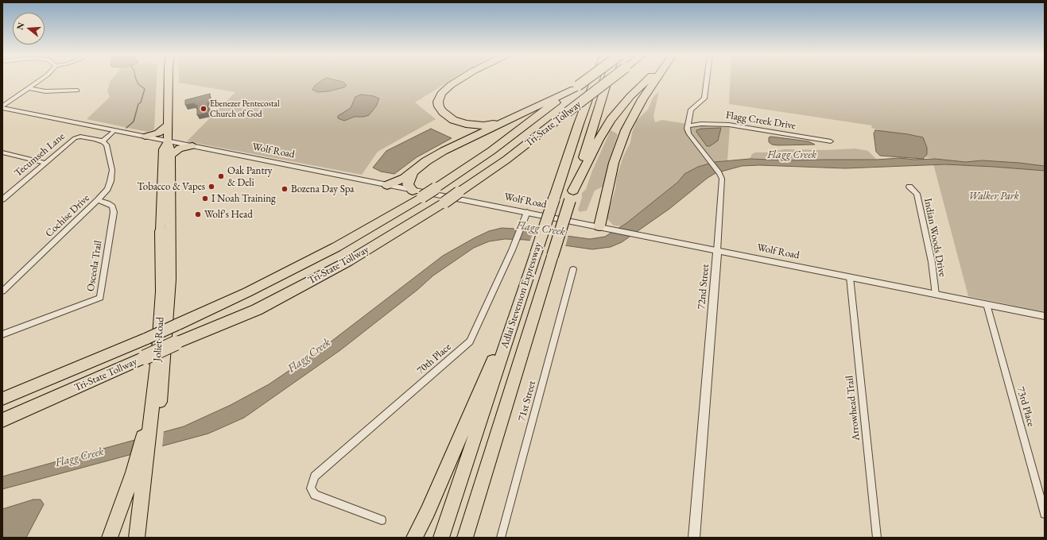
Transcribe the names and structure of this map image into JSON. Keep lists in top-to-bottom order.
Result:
{
  "streets": {
    "highway": ["Tri-State Tollway", "Adlai Stevenson Expressway", "Joliet Road"],
    "street": [
      "Flagg Creek Drive",
      "Wolf Road",
      "Tecumseh Lane",
      "Cochise Drive",
      "Indian Woods Drive",
      "Osceola Trail",
      "72nd Street",
      "70th Place",
      "71st Street",
      "73rd Place",
      "Arrowhead Trail"
    ]
  },
  "crossings": [
    ["Flagg Creek Drive", "72nd Street"],
    ["Wolf Road", "Indian Woods Drive"],
    ["Wolf Road", "72nd Street"],
    ["Wolf Road", "Joliet Road"],
    ["Wolf Road", "70th Place"],
    ["Wolf Road", "73rd Place"],
    ["Wolf Road", "Arrowhead Trail"],
    ["Tecumseh Lane", "Cochise Drive"],
    ["Cochise Drive", "Osceola Trail"]
  ],
  "water": ["Flagg Creek"],
  "parks": ["Walker Park"],
  "places": [
    "Ebenezer Pentecostal Church of God",
    "Oak Pantry & Deli",
    "Tobacco & Vapes",
    "Bozena Day Spa",
    "I Noah Training",
    "Wolf's Head"
  ],
  "north": "left"
}
